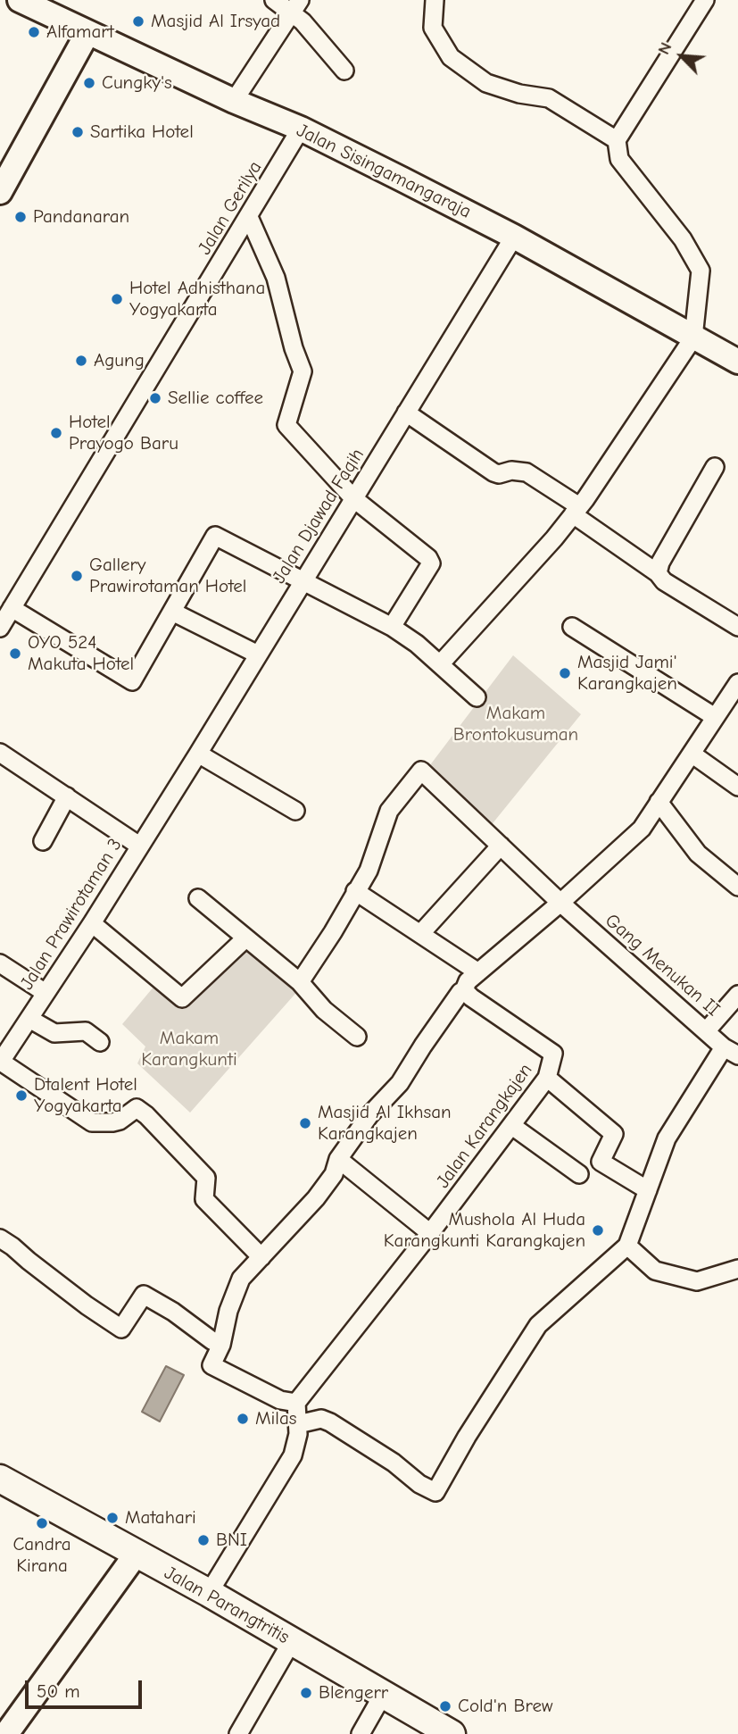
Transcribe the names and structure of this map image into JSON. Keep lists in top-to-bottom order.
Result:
{
  "streets": {
    "main road": ["Jalan Sisingamangaraja", "Jalan Parangtritis"],
    "street": [
      "Jalan Gerilya",
      "Jalan Djawad Faqih",
      "Jalan Prawirotaman 3",
      "Gang Menukan II",
      "Jalan Karangkajen"
    ]
  },
  "crossings": [
    ["Jalan Sisingamangaraja", "Jalan Gerilya"],
    ["Jalan Sisingamangaraja", "Jalan Djawad Faqih"],
    ["Jalan Djawad Faqih", "Jalan Prawirotaman 3"]
  ],
  "parks": ["Makam Brontokusuman", "Makam Karangkunti"],
  "places": [
    "Masjid Al Irsyad",
    "Alfamart",
    "Cungky's",
    "Sartika Hotel",
    "Pandanaran",
    "Hotel Adhisthana Yogyakarta",
    "Agung",
    "Sellie coffee",
    "Hotel Prayogo Baru",
    "Gallery Prawirotaman Hotel",
    "OYO 524 Makuta Hotel",
    "Masjid Jami' Karangkajen",
    "Dtalent Hotel Yogyakarta",
    "Masjid Al Ikhsan Karangkajen",
    "Mushola Al Huda Karangkunti Karangkajen",
    "Milas",
    "Matahari",
    "Candra Kirana",
    "BNI",
    "Blengerr",
    "Cold'n Brew"
  ],
  "scale_bar": "50 m",
  "north": "top left"
}
